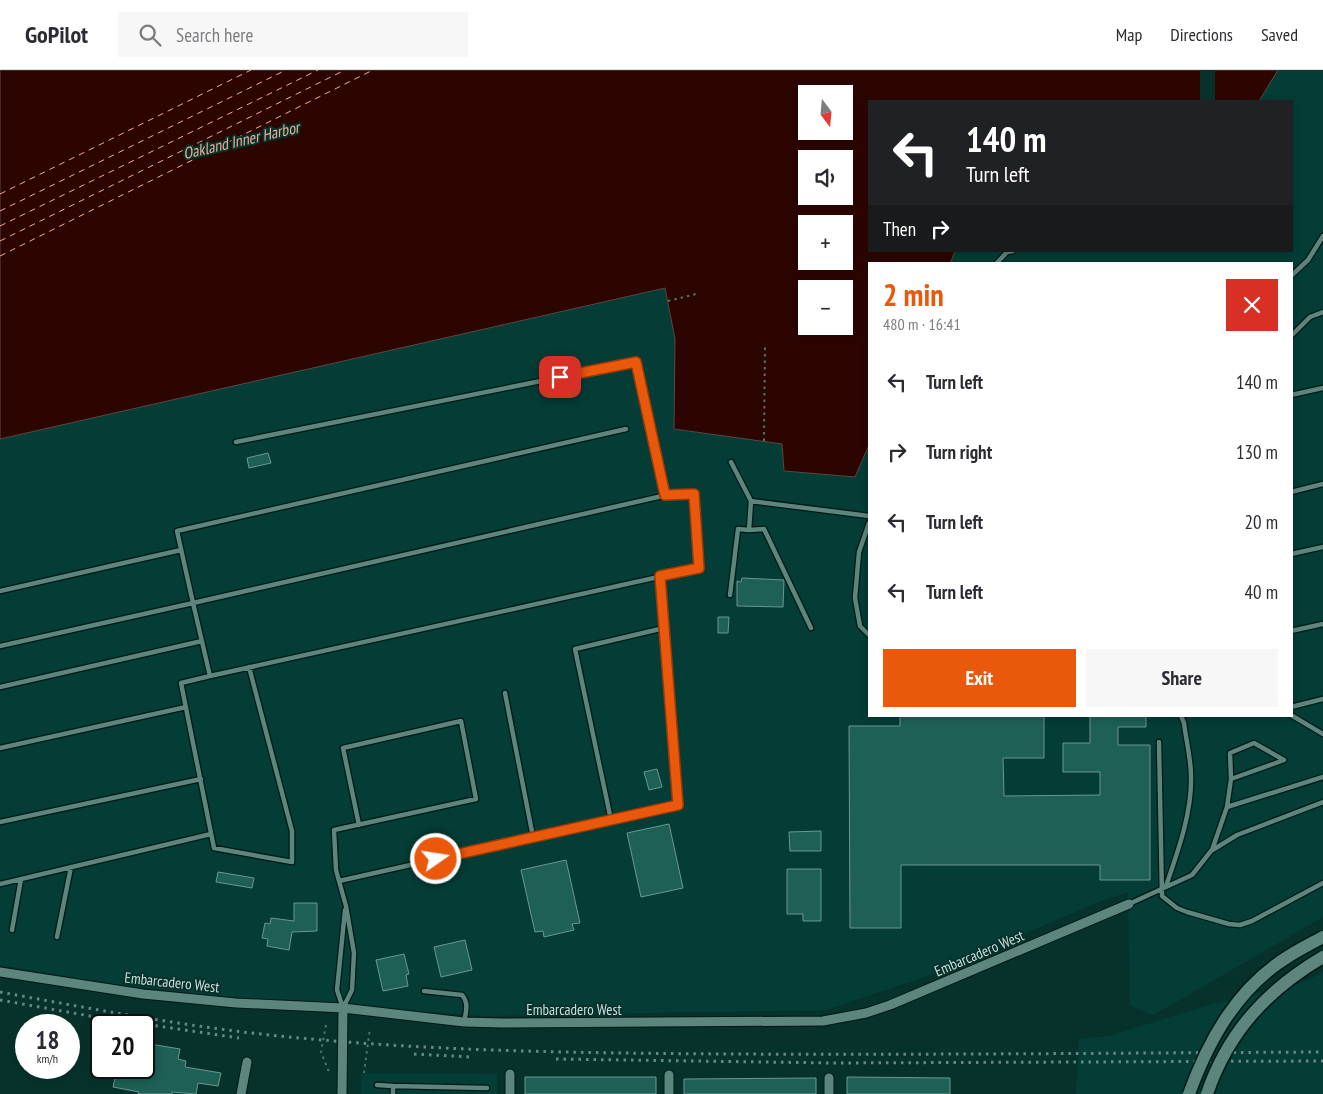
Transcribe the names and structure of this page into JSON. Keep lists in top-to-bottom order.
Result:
{
  "streets": {
    "street": ["Embarcadero West"]
  },
  "water": ["Oakland Inner Harbor"],
  "north": "bottom",
  "page": {
    "header": "GoPilot",
    "search": "Search here",
    "nav": ["Map", "Directions", "Saved"],
    "map_buttons": ["+", "−"],
    "turn": ["140 m", "Turn left"],
    "then": "Then",
    "heading": ["2 min", "480 m · 16:41"],
    "list": [
      {
        "name": "Turn left",
        "value": "140 m"
      },
      {
        "name": "Turn right",
        "value": "130 m"
      },
      {
        "name": "Turn left",
        "value": "20 m"
      },
      {
        "name": "Turn left",
        "value": "40 m"
      }
    ],
    "buttons": ["Exit", "Share"],
    "speed": "18 km/h",
    "limit": "20"
  }
}
